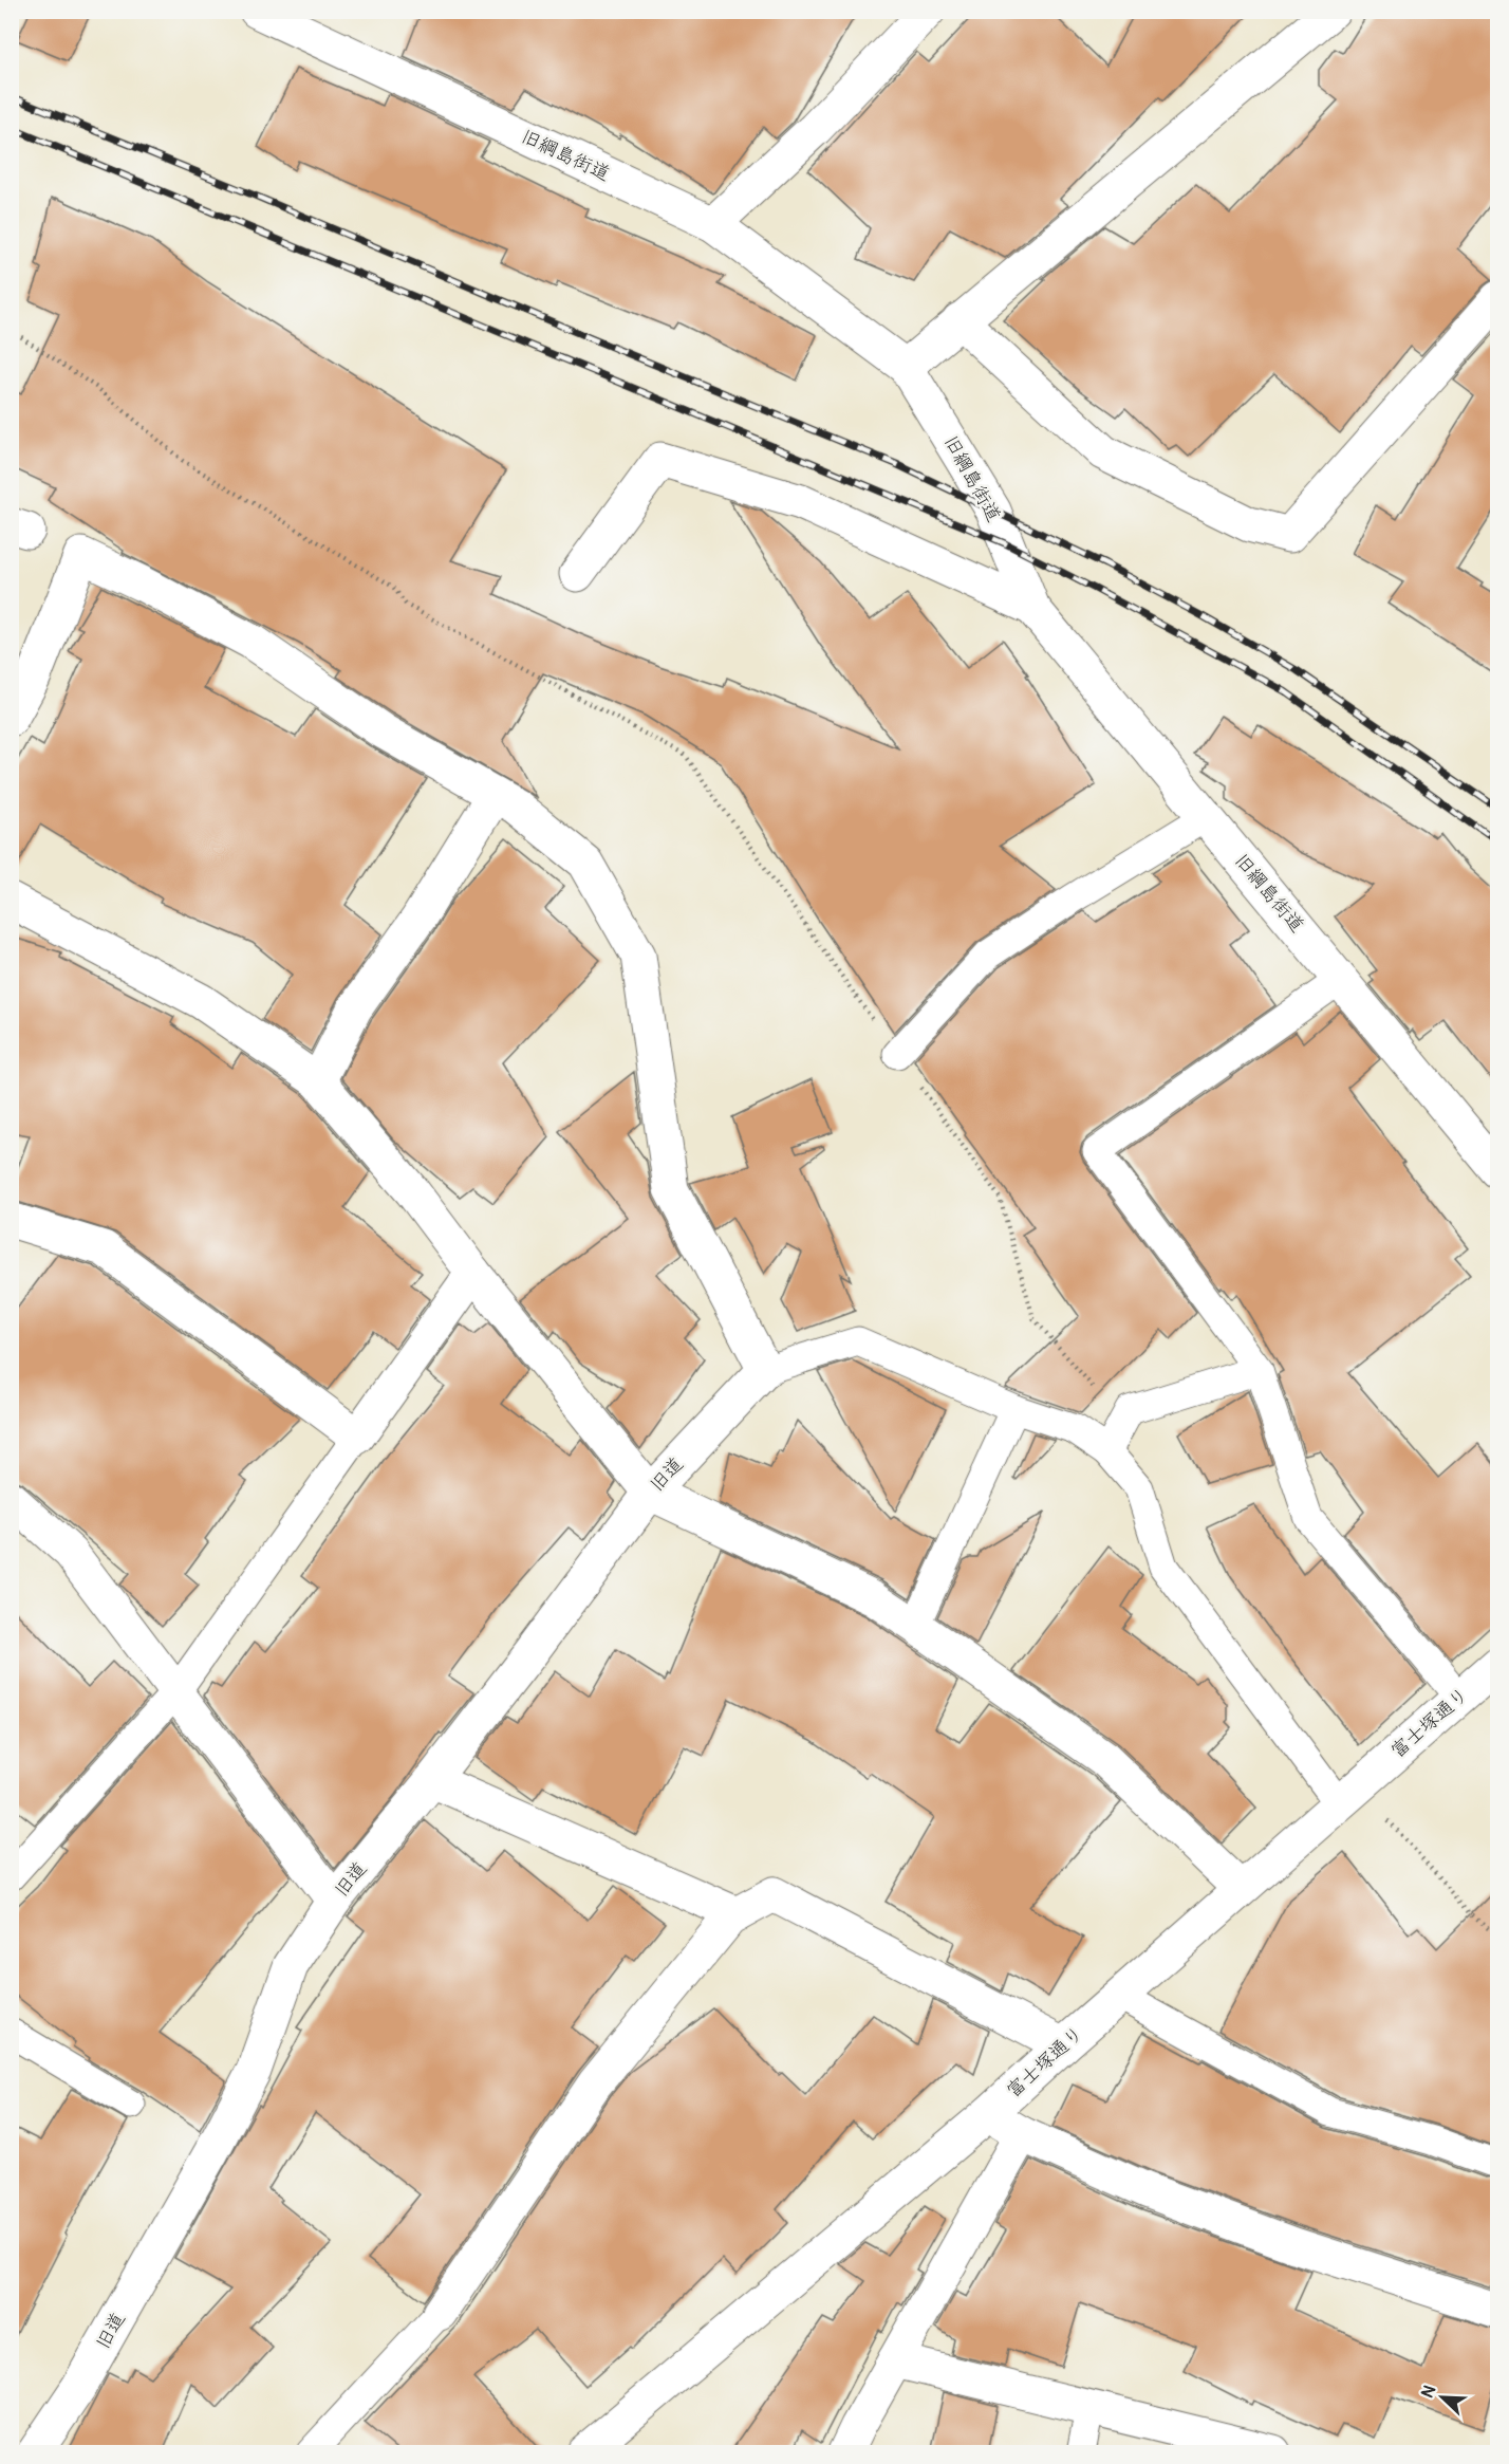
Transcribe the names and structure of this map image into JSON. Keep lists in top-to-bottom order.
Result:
{
  "streets": {
    "street": ["旧綱島街道", "旧道", "富士塚通り"]
  },
  "north": "top left"
}
